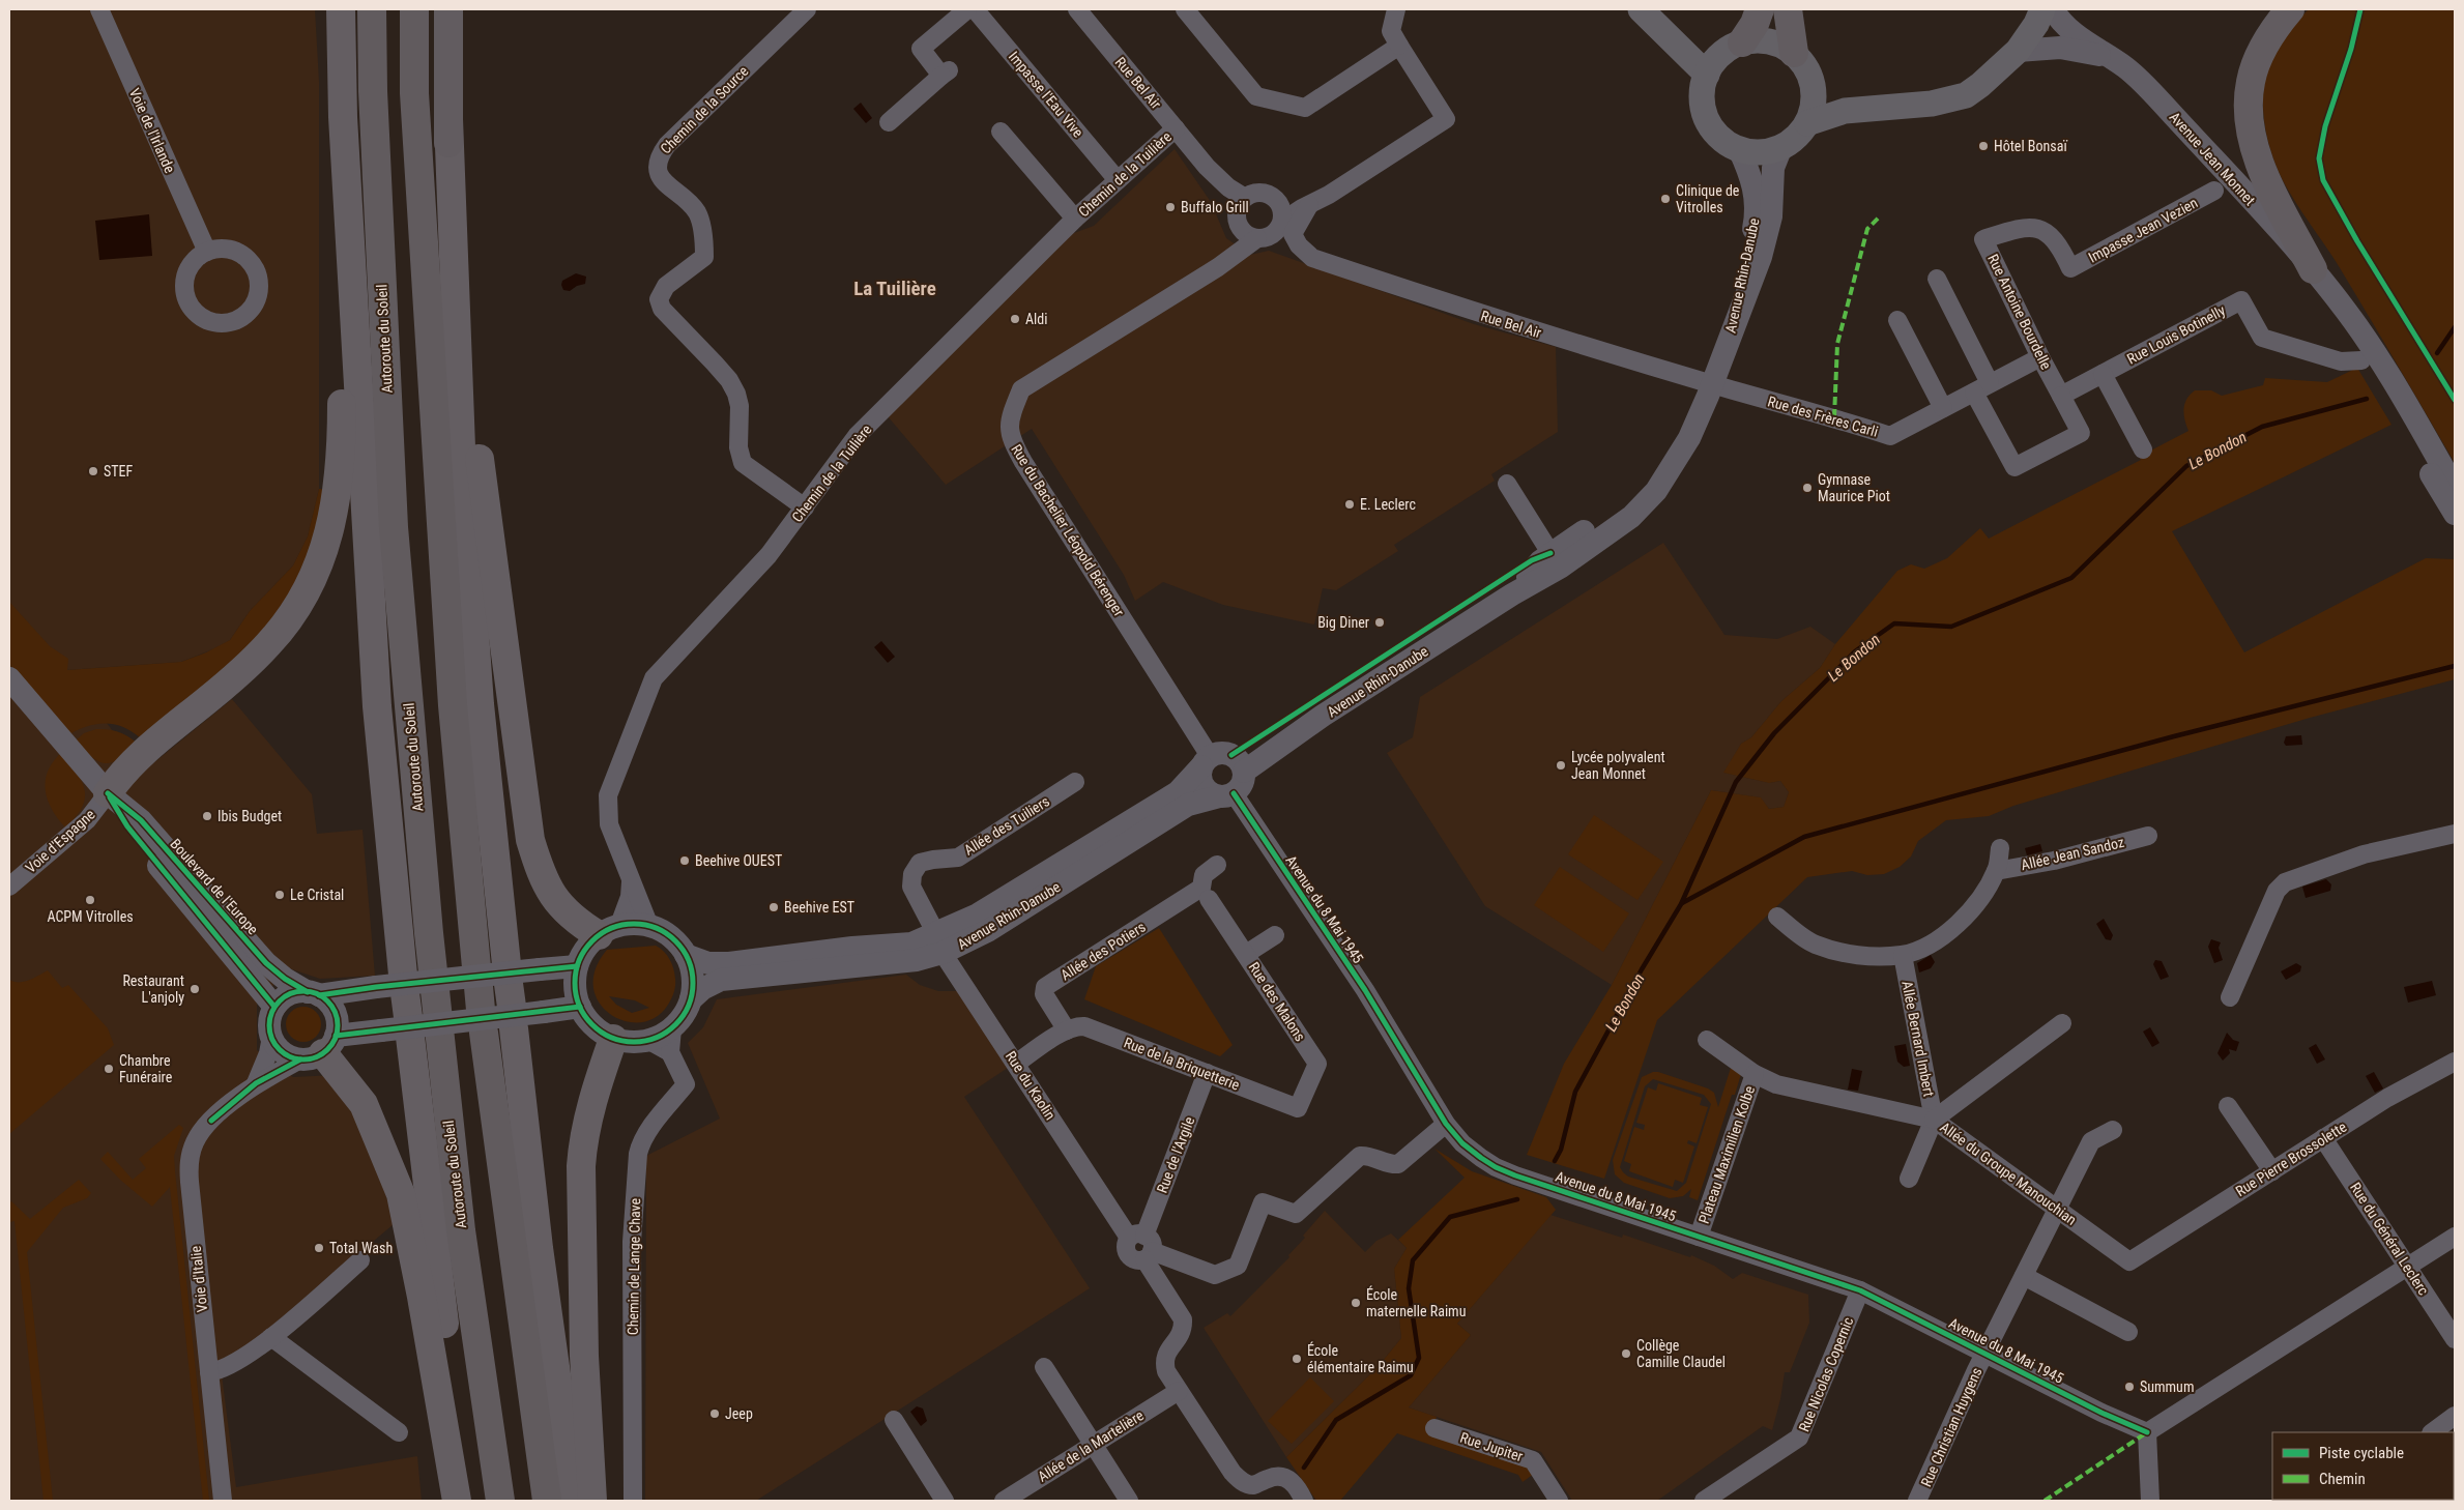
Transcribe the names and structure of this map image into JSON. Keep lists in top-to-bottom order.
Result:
{
  "streets": {
    "highway": ["Autoroute du Soleil"],
    "street": [
      "Rue Bel Air",
      "Impasse l'Eau Vive",
      "Chemin de la Source",
      "Voie de l'Irlande",
      "Avenue Jean Monnet",
      "Chemin de la Tuilière",
      "Impasse Jean Vezien",
      "Avenue Rhin-Danube",
      "Rue Antoine Bourdelle",
      "Rue Louis Botinelly",
      "Rue des Frères Carli",
      "Rue du Bachelier Léopold Bérenger",
      "Allée des Tuiliers",
      "Voie d'Espagne",
      "Allée Jean Sandoz",
      "Boulevard de l'Europe",
      "Avenue du 8 Mai 1945",
      "Allée des Potiers",
      "Rue des Malons",
      "Allée Bernard Imbert",
      "Rue de la Briquetterie",
      "Rue du Kaolin",
      "Rue de l'Argile",
      "Plateau Maximilien Kolbe",
      "Rue Pierre Brossolette",
      "Allée du Groupe Manouchian",
      "Rue du Général Leclerc",
      "Chemin de Lange Chave",
      "Voie d'Italie",
      "Rue Nicolas Copernic",
      "Rue Christian Huygens",
      "Allée de la Martelière",
      "Rue Jupiter"
    ]
  },
  "crossings": [
    ["Rue Bel Air", "Chemin de la Tuilière"],
    ["Rue Bel Air", "Avenue Rhin-Danube"],
    ["Rue Bel Air", "Rue des Frères Carli"],
    ["Rue Bel Air", "Rue du Bachelier Léopold Bérenger"],
    ["Impasse l'Eau Vive", "Chemin de la Tuilière"],
    ["Chemin de la Source", "Chemin de la Tuilière"],
    ["Avenue Jean Monnet", "Rue Louis Botinelly"],
    ["Chemin de la Tuilière", "Avenue Rhin-Danube"],
    ["Impasse Jean Vezien", "Rue Antoine Bourdelle"],
    ["Avenue Rhin-Danube", "Rue des Frères Carli"],
    ["Avenue Rhin-Danube", "Rue du Bachelier Léopold Bérenger"],
    ["Avenue Rhin-Danube", "Allée des Tuiliers"],
    ["Avenue Rhin-Danube", "Avenue du 8 Mai 1945"],
    ["Avenue Rhin-Danube", "Rue du Kaolin"],
    ["Rue Antoine Bourdelle", "Rue des Frères Carli"],
    ["Rue du Bachelier Léopold Bérenger", "Avenue du 8 Mai 1945"],
    ["Allée des Tuiliers", "Rue du Kaolin"],
    ["Voie d'Espagne", "Boulevard de l'Europe"],
    ["Allée Jean Sandoz", "Allée Bernard Imbert"],
    ["Boulevard de l'Europe", "Voie d'Italie"],
    ["Avenue du 8 Mai 1945", "Plateau Maximilien Kolbe"],
    ["Avenue du 8 Mai 1945", "Rue Nicolas Copernic"],
    ["Avenue du 8 Mai 1945", "Rue Christian Huygens"],
    ["Allée des Potiers", "Rue des Malons"],
    ["Allée des Potiers", "Rue de la Briquetterie"],
    ["Rue des Malons", "Rue de la Briquetterie"],
    ["Allée Bernard Imbert", "Allée du Groupe Manouchian"],
    ["Rue de la Briquetterie", "Rue de l'Argile"],
    ["Rue du Kaolin", "Rue de l'Argile"],
    ["Rue du Kaolin", "Allée de la Martelière"],
    ["Plateau Maximilien Kolbe", "Allée du Groupe Manouchian"],
    ["Rue Pierre Brossolette", "Allée du Groupe Manouchian"],
    ["Rue Pierre Brossolette", "Rue du Général Leclerc"],
    ["Allée du Groupe Manouchian", "Rue Christian Huygens"]
  ],
  "districts": ["La Tuilière"],
  "water": ["Le Bondon"],
  "places": [
    "Hôtel Bonsaï",
    "Clinique de Vitrolles",
    "Buffalo Grill",
    "Aldi",
    "STEF",
    "Gymnase Maurice Piot",
    "E. Leclerc",
    "Big Diner",
    "Lycée polyvalent Jean Monnet",
    "Ibis Budget",
    "Beehive OUEST",
    "Le Cristal",
    "ACPM Vitrolles",
    "Beehive EST",
    "Restaurant L'anjoly",
    "Chambre Funéraire",
    "Total Wash",
    "École maternelle Raimu",
    "Collège Camille Claudel",
    "École élémentaire Raimu",
    "Summum",
    "Jeep"
  ],
  "legend": ["Piste cyclable", "Chemin"]
}
